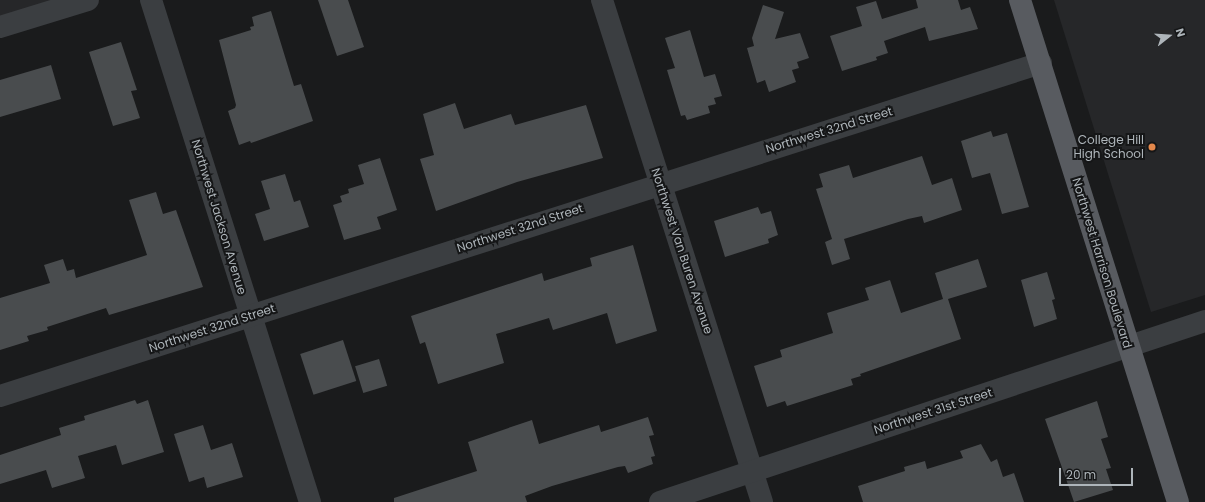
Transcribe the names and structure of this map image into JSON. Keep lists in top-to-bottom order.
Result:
{
  "streets": {
    "main road": ["Northwest Harrison Boulevard"],
    "street": [
      "Northwest 32nd Street",
      "Northwest Jackson Avenue",
      "Northwest Van Buren Avenue",
      "Northwest 31st Street"
    ]
  },
  "crossings": [
    ["Northwest 32nd Street", "Northwest Jackson Avenue"],
    ["Northwest 32nd Street", "Northwest Van Buren Avenue"],
    ["Northwest 32nd Street", "Northwest Harrison Boulevard"],
    ["Northwest Van Buren Avenue", "Northwest 31st Street"],
    ["Northwest Harrison Boulevard", "Northwest 31st Street"]
  ],
  "places": ["College Hill High School"],
  "scale_bar": "20 m",
  "north": "right"
}
